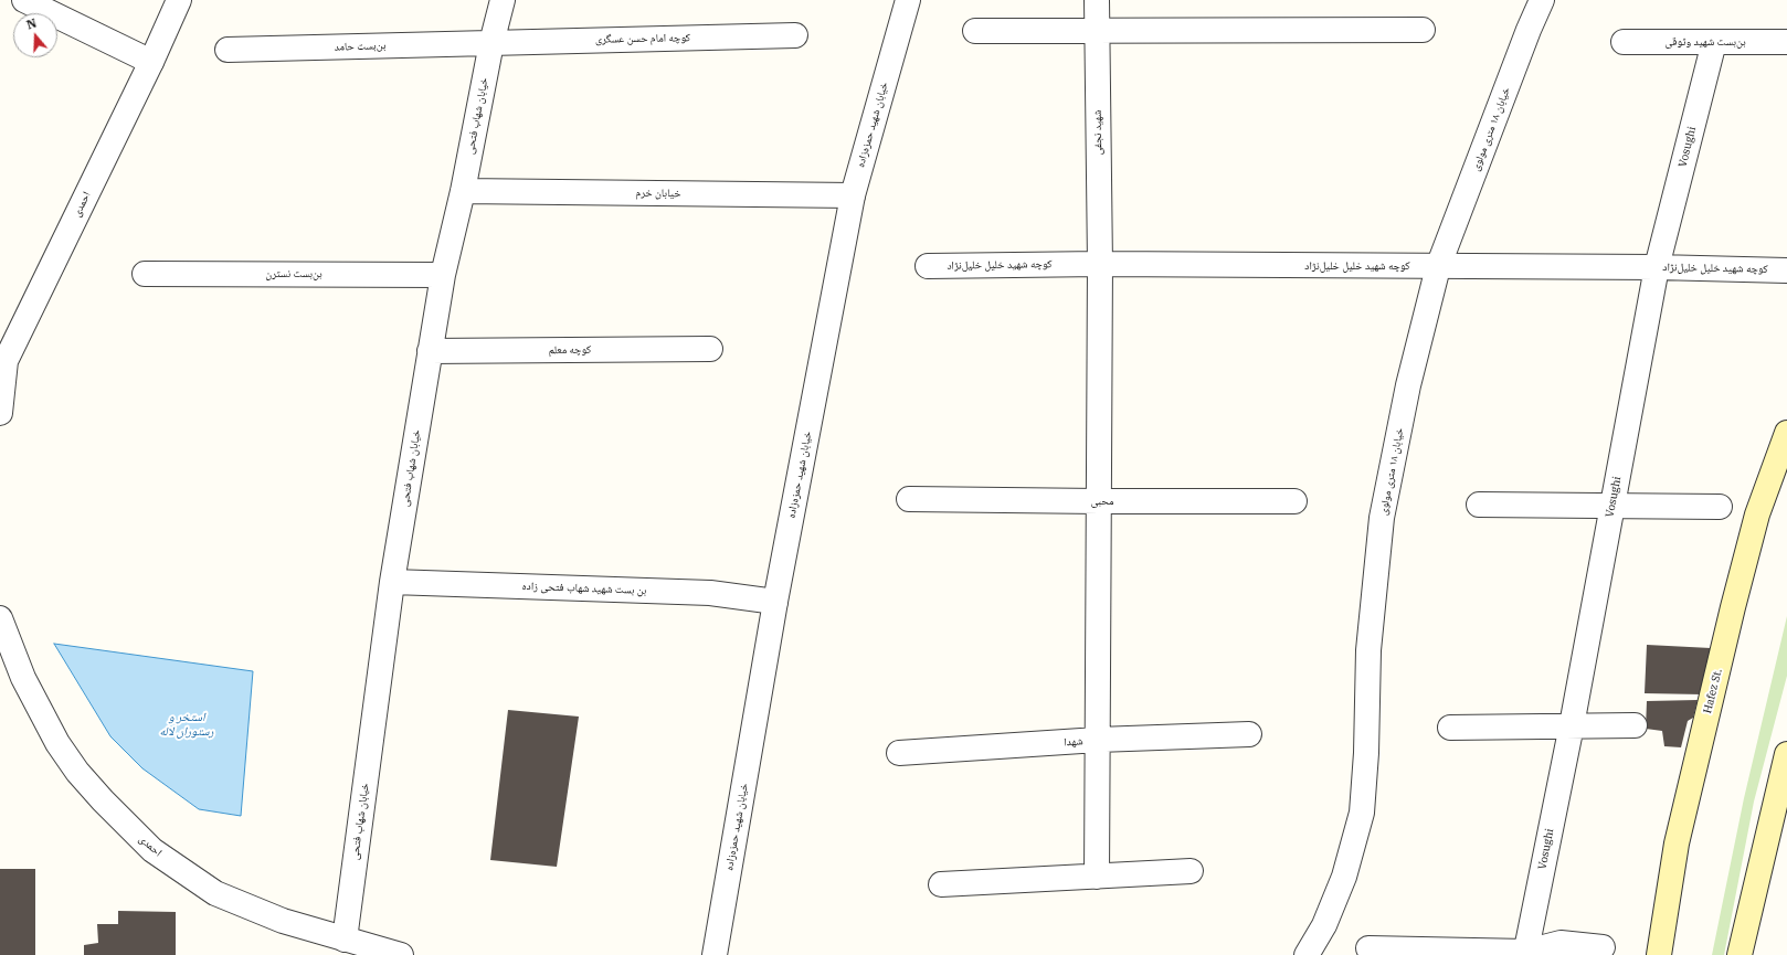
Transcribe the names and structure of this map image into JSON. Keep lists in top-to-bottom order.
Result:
{
  "streets": {
    "main road": ["Hafez St."],
    "street": [
      "کوچه امام حسن عسگری",
      "بن‌بست شهید وثوقی",
      "بن‌بست حامد",
      "خیابان شهاب فتحی",
      "خیابان شهید حمزه‌زاده",
      "خیابان ۱۸ متری مولوی",
      "شهید نجفی",
      "Vosughi",
      "خیابان خرم",
      "احمدی",
      "کوچه شهید خلیل خلیل‌نژاد",
      "بن‌بست نسترن",
      "کوچه معلم",
      "محبی",
      "بن بست شهید شهاب فتحی زاده",
      "شهدا"
    ]
  },
  "crossings": [
    ["کوچه امام حسن عسگری", "بن‌بست حامد"],
    ["کوچه امام حسن عسگری", "خیابان شهاب فتحی"],
    ["بن‌بست شهید وثوقی", "Vosughi"],
    ["بن‌بست حامد", "خیابان شهاب فتحی"],
    ["خیابان شهاب فتحی", "خیابان خرم"],
    ["خیابان شهاب فتحی", "احمدی"],
    ["خیابان شهاب فتحی", "بن‌بست نسترن"],
    ["خیابان شهاب فتحی", "کوچه معلم"],
    ["خیابان شهاب فتحی", "بن بست شهید شهاب فتحی زاده"],
    ["خیابان شهید حمزه‌زاده", "خیابان خرم"],
    ["خیابان شهید حمزه‌زاده", "بن بست شهید شهاب فتحی زاده"],
    ["خیابان ۱۸ متری مولوی", "کوچه شهید خلیل خلیل‌نژاد"],
    ["شهید نجفی", "کوچه شهید خلیل خلیل‌نژاد"],
    ["شهید نجفی", "محبی"],
    ["شهید نجفی", "شهدا"],
    ["Vosughi", "کوچه شهید خلیل خلیل‌نژاد"]
  ],
  "water": ["استخر و رستوران لاله"],
  "north": "top"
}
